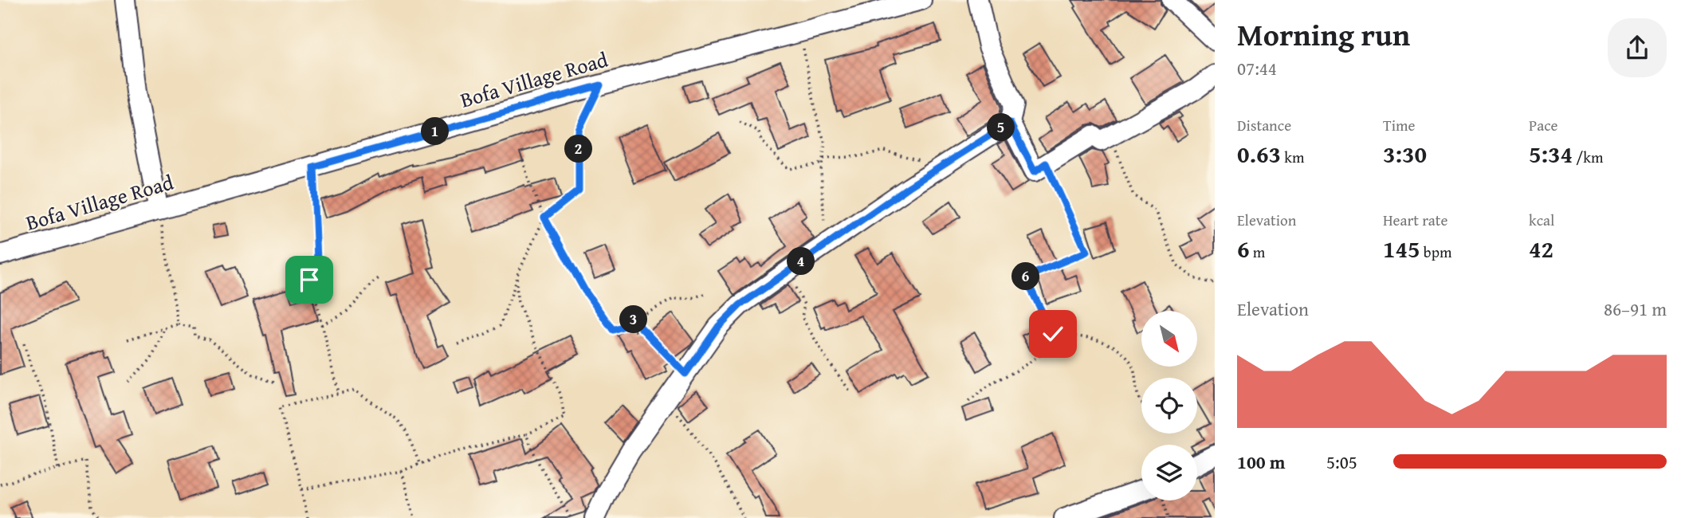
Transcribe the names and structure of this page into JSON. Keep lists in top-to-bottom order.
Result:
{
  "streets": {
    "street": ["Bofa Village Road"]
  },
  "north": "bottom right",
  "page": {
    "heading": ["Morning run", "07:44"],
    "stats": [
      ["Distance", "0.63 km"],
      ["Time", "3:30"],
      ["Pace", "5:34 /km"],
      ["Elevation", "6 m"],
      ["Heart rate", "145 bpm"],
      ["kcal", "42"]
    ],
    "pins": [
      "5",
      "1",
      "2",
      "4",
      "6",
      "3"
    ],
    "chart": ["Elevation", "86–91 m"],
    "list": [
      {
        "name": "100 m",
        "note": "5:05"
      }
    ]
  }
}
